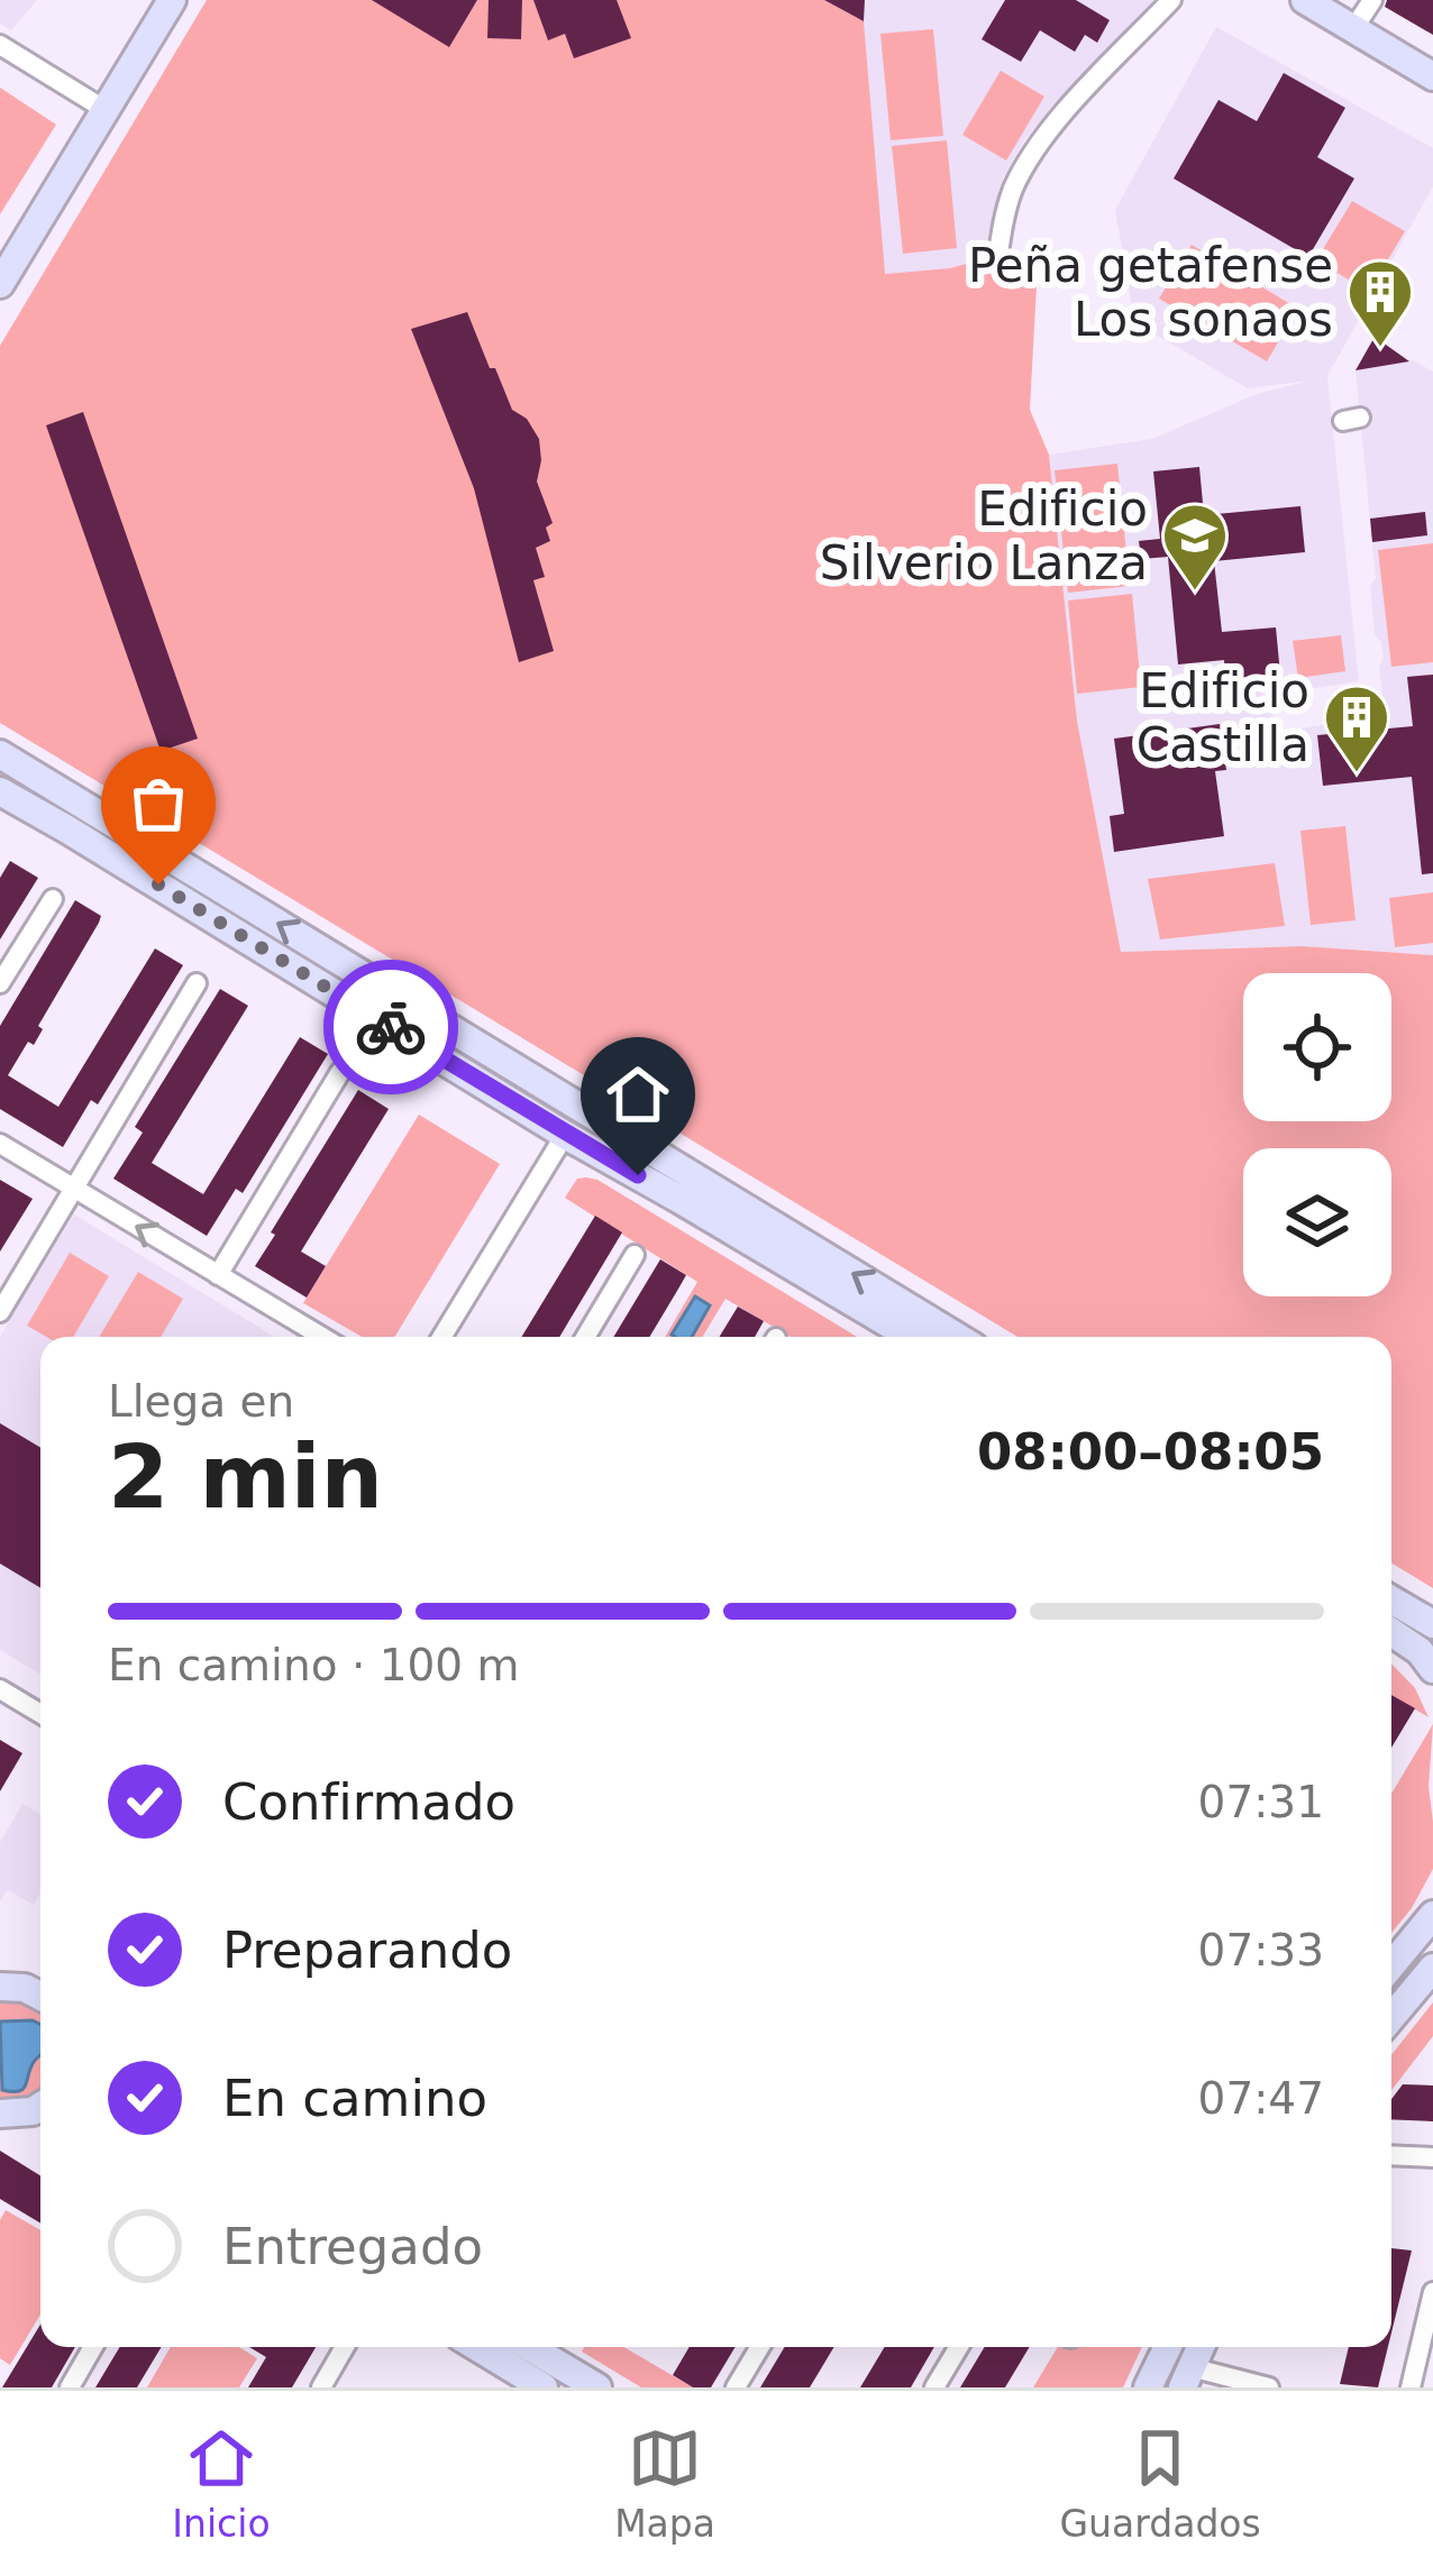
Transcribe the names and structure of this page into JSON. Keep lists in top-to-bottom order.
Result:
{
  "places": {
    "building": ["Peña getafense Los sonaos", "Edificio Castilla"],
    "school or university": ["Edificio Silverio Lanza"]
  },
  "page": {
    "heading": ["2 min", "Llega en", "08:00–08:05"],
    "bar": "En camino · 100 m",
    "list": [
      ["Confirmado", "07:31"],
      ["Preparando", "07:33"],
      ["En camino", "07:47"],
      "Entregado"
    ],
    "tabs": ["Inicio", "Mapa", "Guardados"]
  }
}
